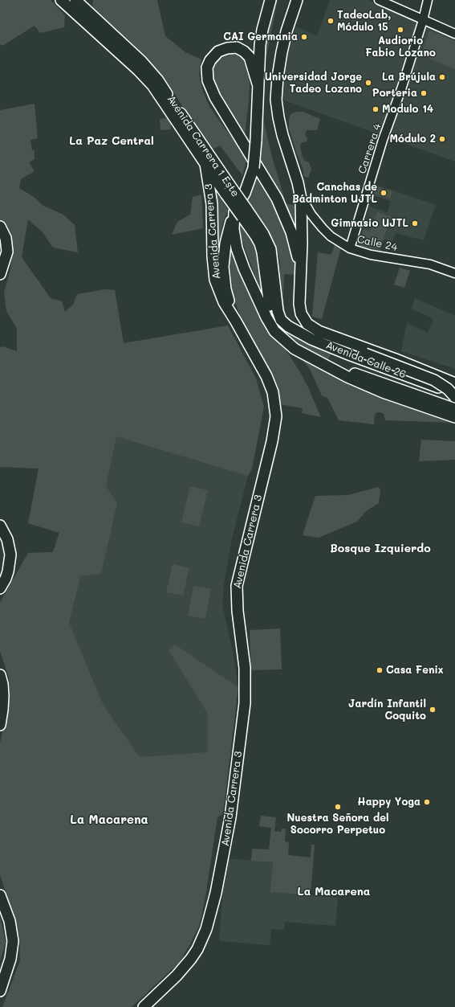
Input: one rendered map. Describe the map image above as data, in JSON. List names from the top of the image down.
{
  "streets": {
    "main road": ["Avenida Carrera 1 Este", "Avenida Carrera 3", "Avenida Calle 26"],
    "street": ["Carrera 4", "Calle 24"]
  },
  "crossings": [
    ["Avenida Carrera 1 Este", "Avenida Carrera 3"],
    ["Avenida Carrera 1 Este", "Avenida Calle 26"],
    ["Carrera 4", "Calle 24"],
    ["Avenida Carrera 3", "Avenida Calle 26"]
  ],
  "districts": [
    "La Paz Central",
    "Bosque Izquierdo",
    "La Macarena",
    "La Macarena"
  ],
  "places": [
    "TadeoLab, Módulo 15",
    "Audiorio Fabio Lozano",
    "CAI Germania",
    "La Brújula",
    "Universidad Jorge Tadeo Lozano",
    "Porteria",
    "Modulo 14",
    "Módulo 2",
    "Canchas de Bádminton UJTL",
    "Gimnasio UJTL",
    "Casa Fenix",
    "Jardín Infantil Coquito",
    "Happy Yoga",
    "Nuestra Señora del Socorro Perpetuo"
  ]
}
